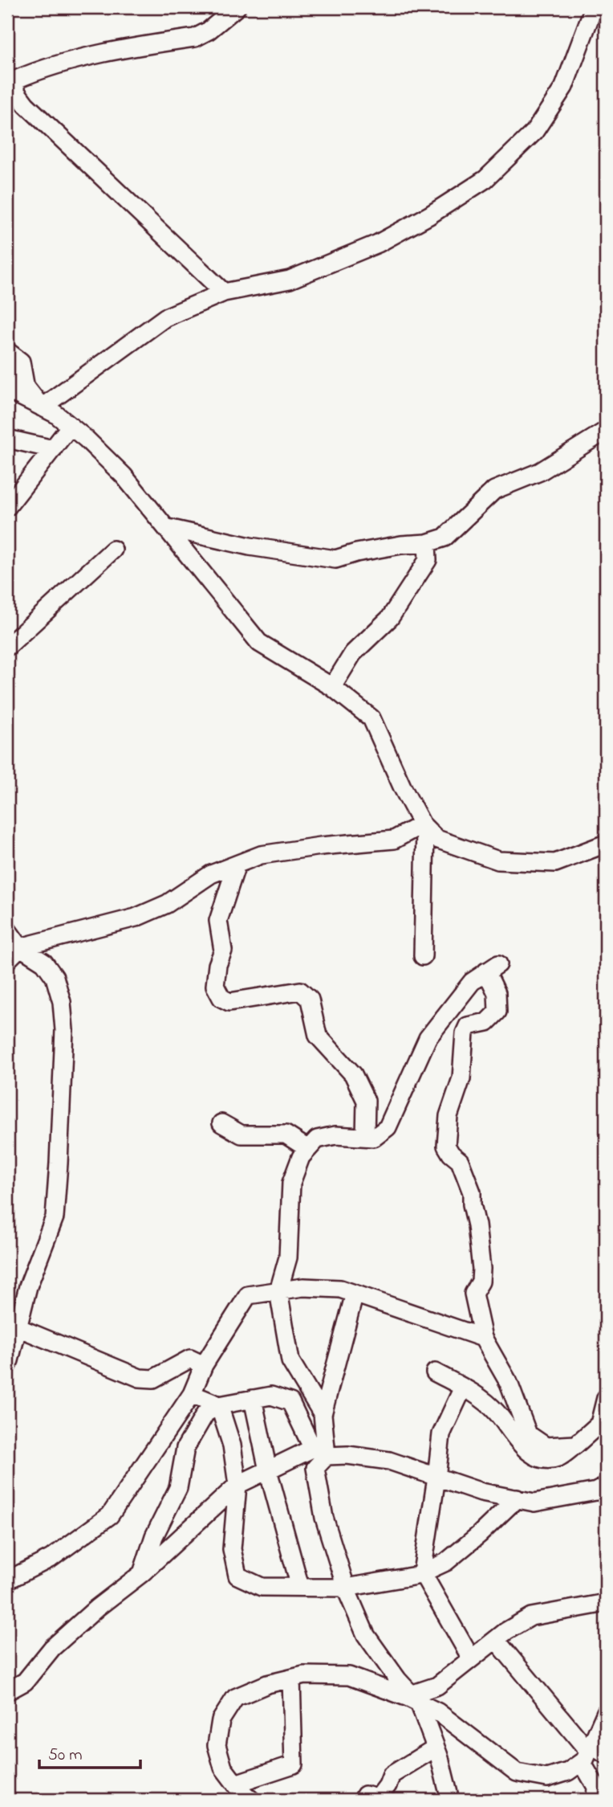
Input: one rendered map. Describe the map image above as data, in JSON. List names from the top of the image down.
{
  "scale_bar": "50 m"
}
